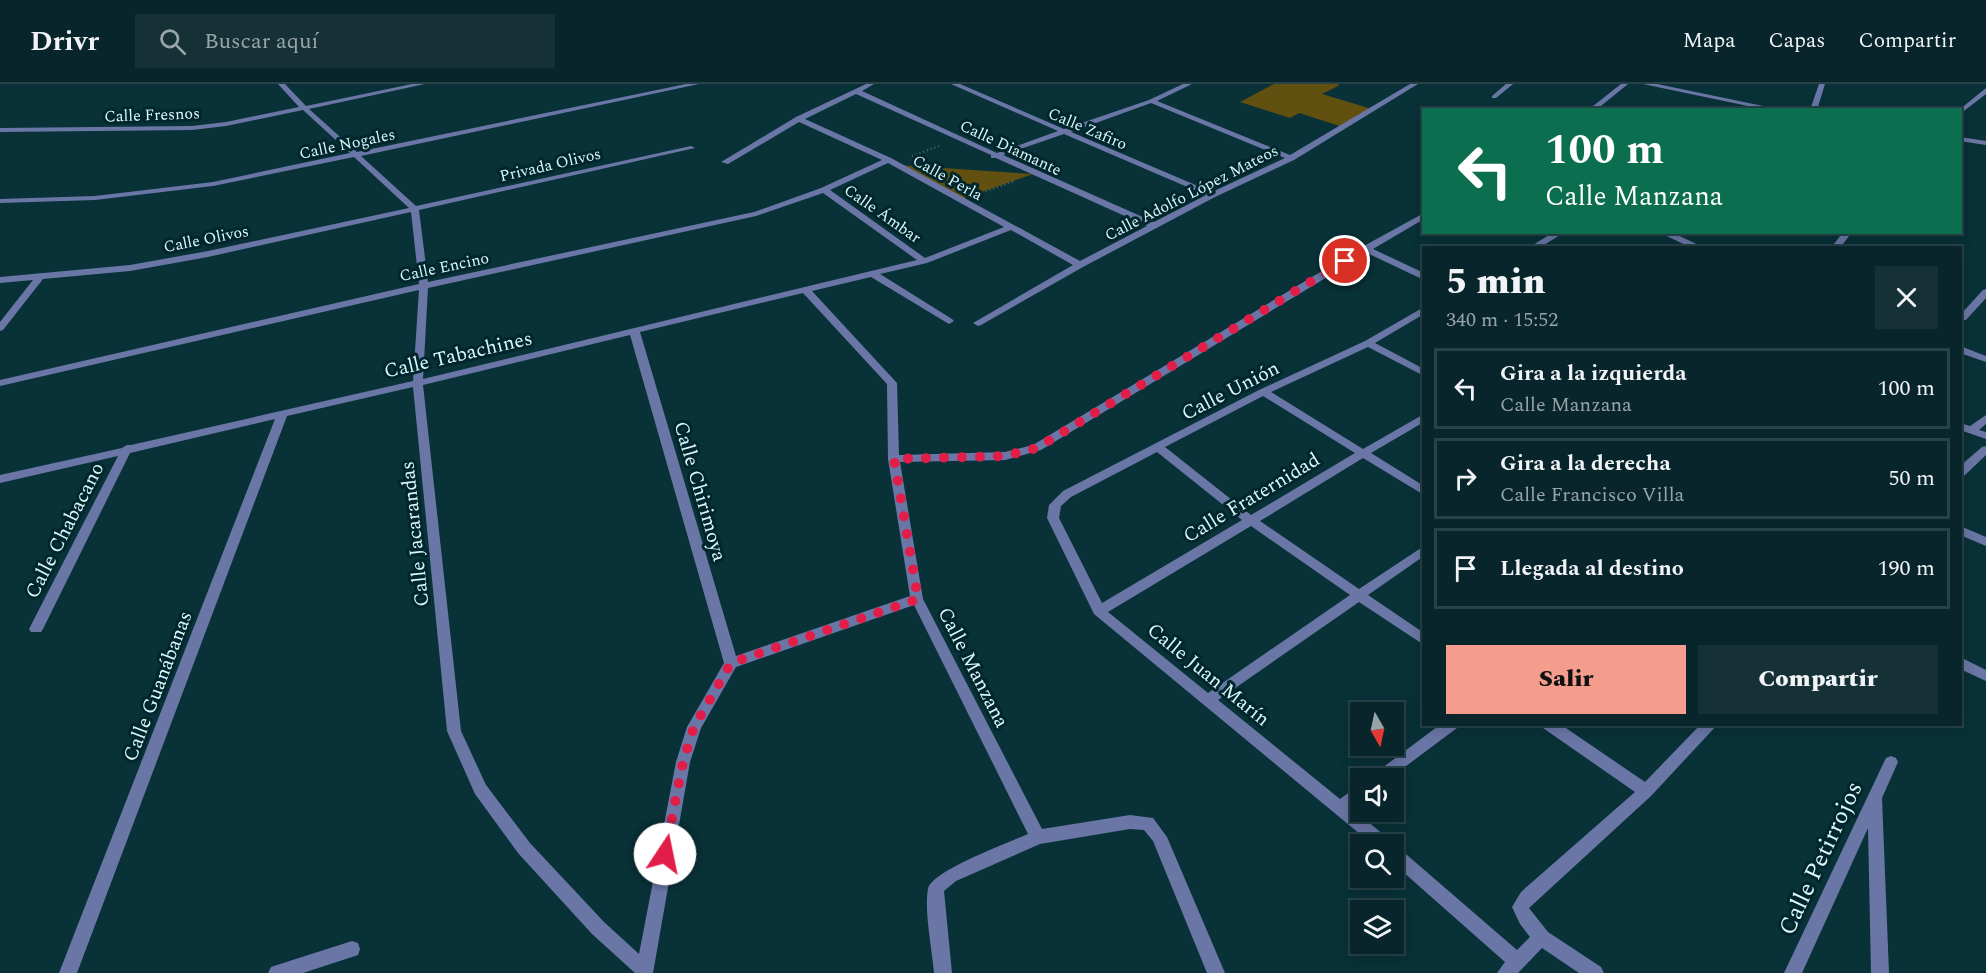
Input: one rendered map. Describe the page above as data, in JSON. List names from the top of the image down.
{
  "streets": {
    "street": [
      "Calle Fresnos",
      "Calle Zafiro",
      "Calle Nogales",
      "Calle Diamante",
      "Privada Olivos",
      "Calle Perla",
      "Calle Adolfo López Mateos",
      "Calle Ámbar",
      "Calle Olivos",
      "Calle Encino",
      "Calle Tabachines",
      "Calle Unión",
      "Calle Chirimoya",
      "Calle Fraternidad",
      "Calle Chabacano",
      "Calle Jacarandas",
      "Calle Manzana",
      "Calle Juan Marín",
      "Calle Guanábanas",
      "Calle Petirrojos"
    ]
  },
  "crossings": [
    ["Calle Zafiro", "Calle Adolfo López Mateos"],
    ["Calle Diamante", "Calle Adolfo López Mateos"],
    ["Privada Olivos", "Calle Olivos"],
    ["Privada Olivos", "Calle Jacarandas"],
    ["Calle Perla", "Calle Adolfo López Mateos"],
    ["Calle Perla", "Calle Encino"],
    ["Calle Perla", "Calle Tabachines"],
    ["Calle Ámbar", "Calle Encino"],
    ["Calle Ámbar", "Calle Tabachines"],
    ["Calle Olivos", "Calle Jacarandas"],
    ["Calle Encino", "Calle Jacarandas"],
    ["Calle Tabachines", "Calle Chirimoya"],
    ["Calle Tabachines", "Calle Chabacano"],
    ["Calle Tabachines", "Calle Jacarandas"],
    ["Calle Tabachines", "Calle Manzana"],
    ["Calle Tabachines", "Calle Guanábanas"],
    ["Calle Unión", "Calle Juan Marín"],
    ["Calle Fraternidad", "Calle Juan Marín"]
  ],
  "north": "bottom",
  "page": {
    "header": "Drivr",
    "search": "Buscar aquí",
    "nav": ["Mapa", "Capas", "Compartir"],
    "turn": ["100 m", "Calle Manzana"],
    "heading": ["5 min", "340 m · 15:52"],
    "list": [
      {
        "name": "Gira a la izquierda",
        "note": "Calle Manzana",
        "value": "100 m"
      },
      {
        "name": "Gira a la derecha",
        "note": "Calle Francisco Villa",
        "value": "50 m"
      },
      {
        "name": "Llegada al destino",
        "value": "190 m"
      }
    ],
    "buttons": ["Salir", "Compartir"]
  }
}
